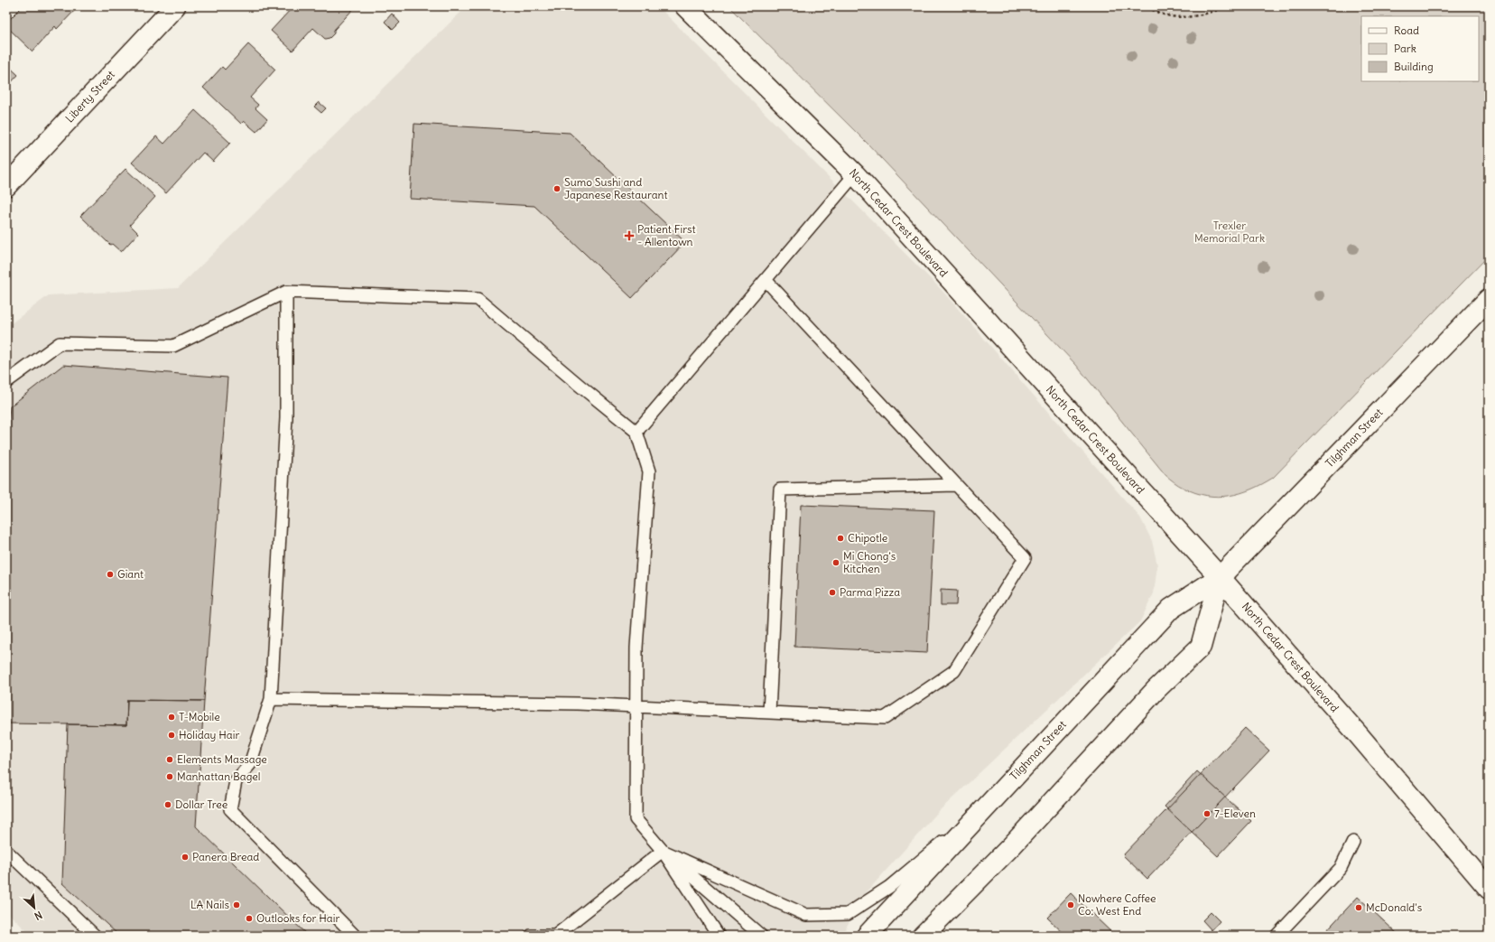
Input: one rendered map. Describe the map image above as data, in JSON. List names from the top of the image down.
{
  "streets": {
    "main road": ["Liberty Street", "North Cedar Crest Boulevard", "Tilghman Street"]
  },
  "crossings": [
    ["North Cedar Crest Boulevard", "Tilghman Street"]
  ],
  "parks": ["Trexler Memorial Park"],
  "places": {
    "other": [
      "Sumo Sushi and Japanese Restaurant",
      "Chipotle",
      "Mi Chong's Kitchen",
      "Giant",
      "Parma Pizza",
      "T-Mobile",
      "Holiday Hair",
      "Elements Massage",
      "Manhattan Bagel",
      "Dollar Tree",
      "7-Eleven",
      "Panera Bread",
      "LA Nails",
      "Nowhere Coffee Co: West End",
      "McDonald's",
      "Outlooks for Hair"
    ],
    "health": ["Patient First - Allentown"]
  },
  "legend": ["Road", "Park", "Building"],
  "north": "bottom right"
}
